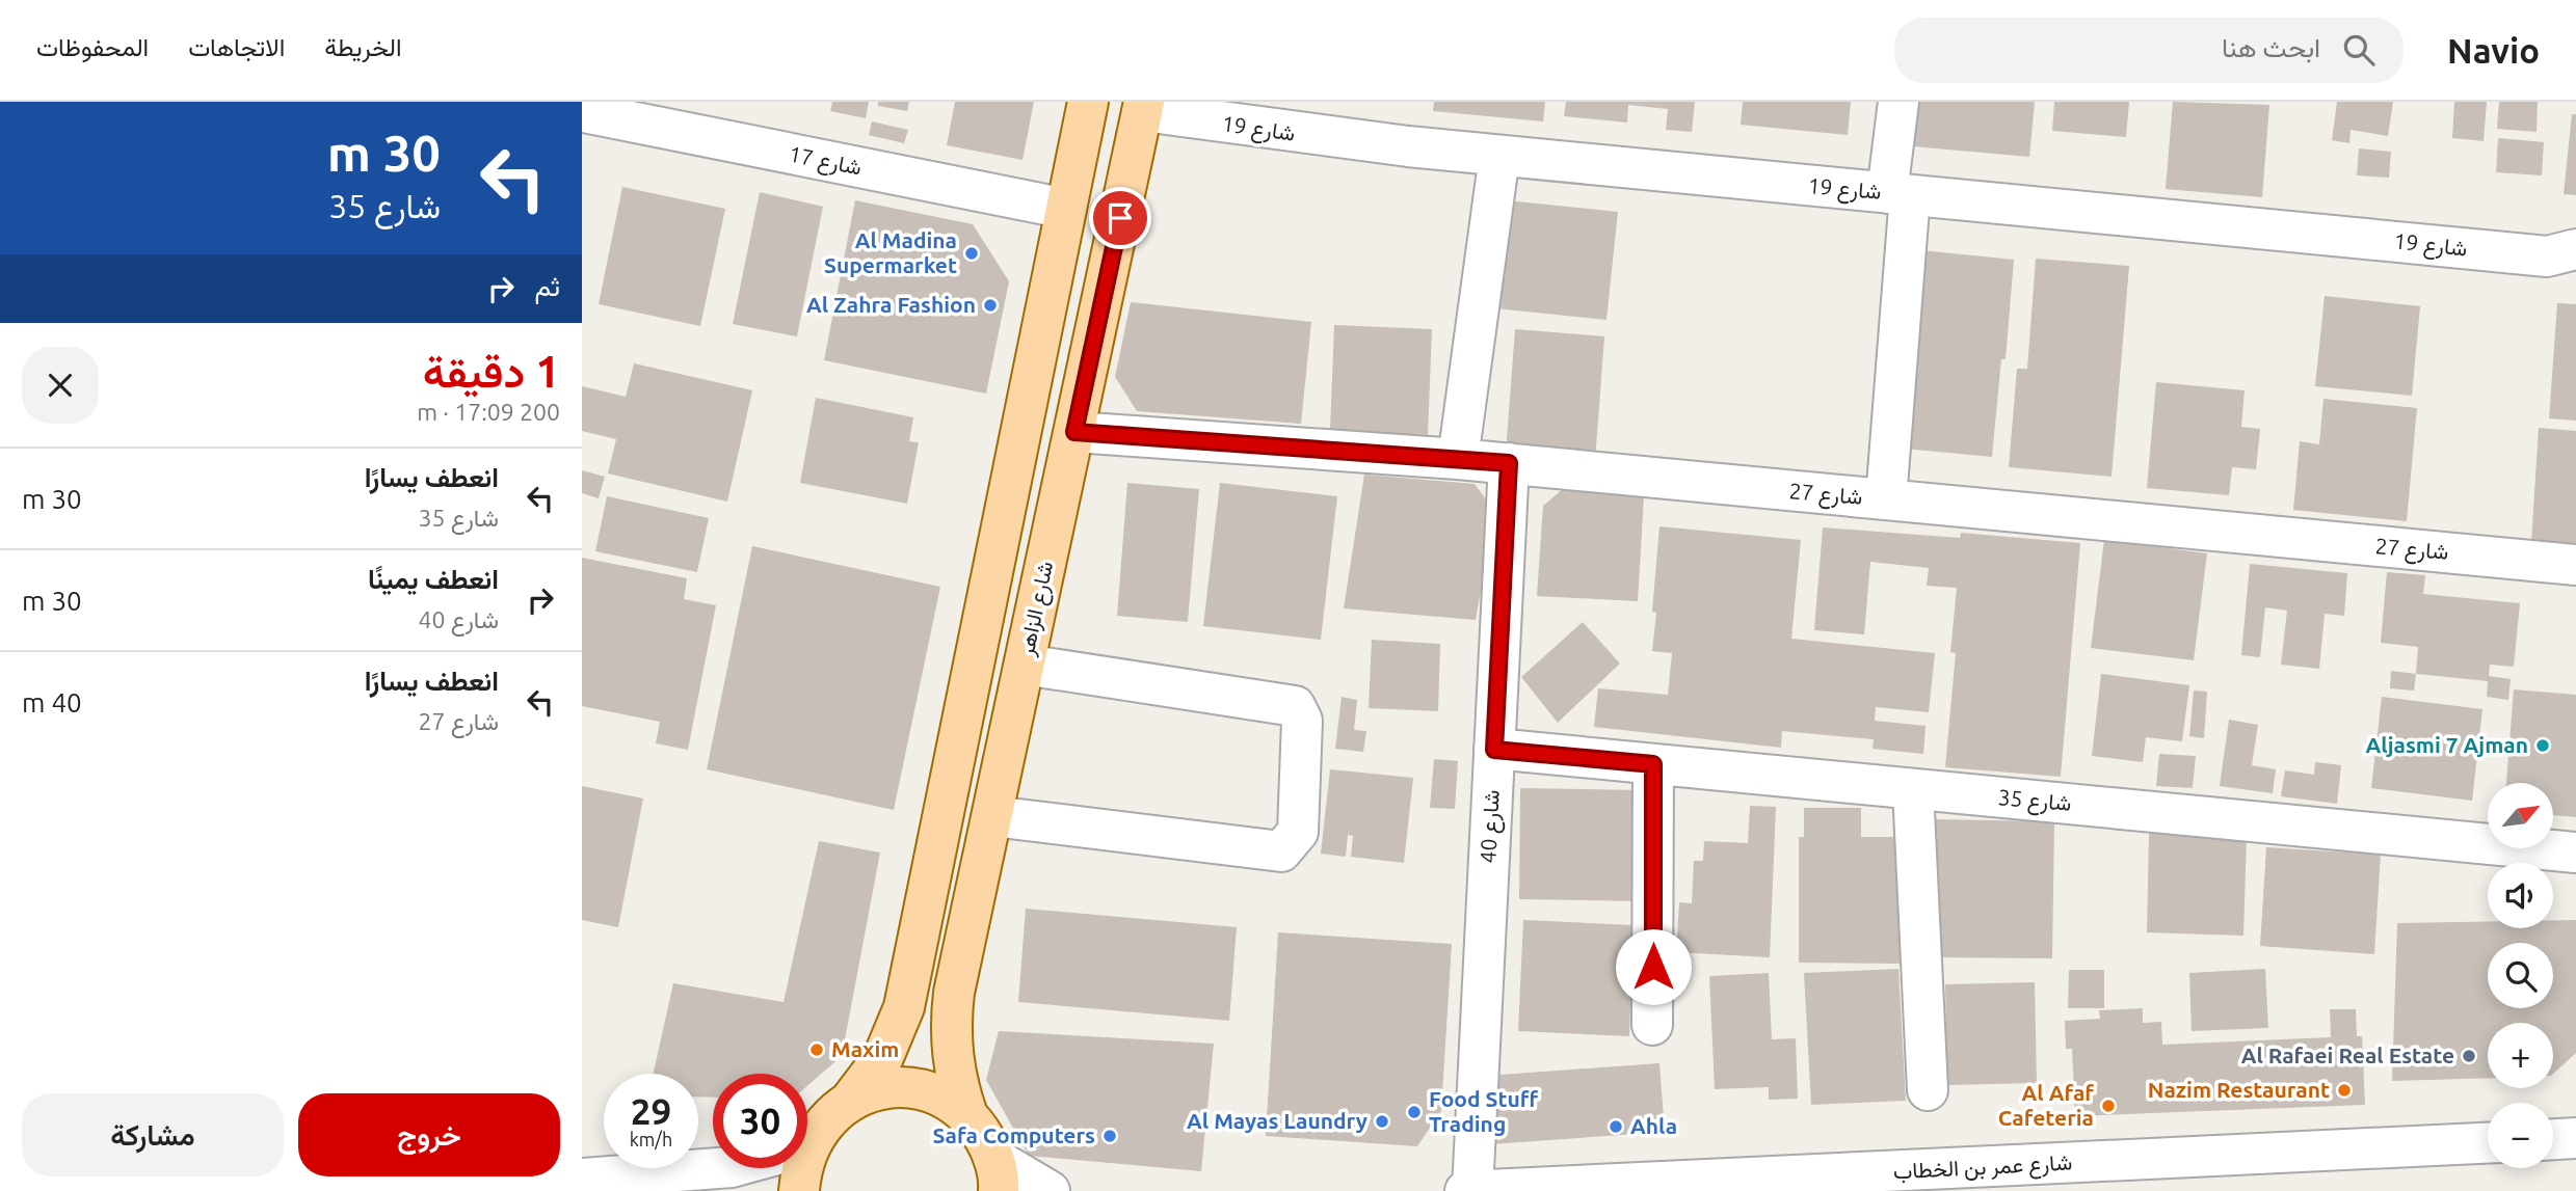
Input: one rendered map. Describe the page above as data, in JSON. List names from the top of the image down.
{
  "streets": {
    "main road": ["شارع الزاهر"],
    "street": [
      "شارع 19",
      "شارع 17",
      "شارع 27",
      "شارع 35",
      "شارع 40",
      "شارع عمر بن الخطاب"
    ]
  },
  "crossings": [
    ["شارع 19", "شارع الزاهر"],
    ["شارع 27", "شارع الزاهر"],
    ["شارع 27", "شارع 40"],
    ["شارع 35", "شارع 40"],
    ["شارع 40", "شارع عمر بن الخطاب"]
  ],
  "places": [
    "Al Madina Supermarket",
    "Al Zahra Fashion",
    "Aljasmi 7 Ajman",
    "Maxim",
    "Al Rafaei Real Estate",
    "Nazim Restaurant",
    "Al Afaf Cafeteria",
    "Food Stuff Trading",
    "Al Mayas Laundry",
    "Ahla",
    "Safa Computers"
  ],
  "north": "top right",
  "page": {
    "header": "Navio",
    "search": "ابحث هنا",
    "nav": ["الخريطة", "الاتجاهات", "المحفوظات"],
    "turn": ["30 m", "شارع 35"],
    "then": "ثم",
    "heading": ["1 دقيقة", "200 m · 17:09"],
    "list": [
      {
        "name": "انعطف يسارًا",
        "note": "شارع 35",
        "value": "30 m"
      },
      {
        "name": "انعطف يمينًا",
        "note": "شارع 40",
        "value": "30 m"
      },
      {
        "name": "انعطف يسارًا",
        "note": "شارع 27",
        "value": "40 m"
      }
    ],
    "map_buttons": ["+", "−"],
    "speed": "29 km/h",
    "limit": "30",
    "buttons": ["خروج", "مشاركة"]
  }
}
